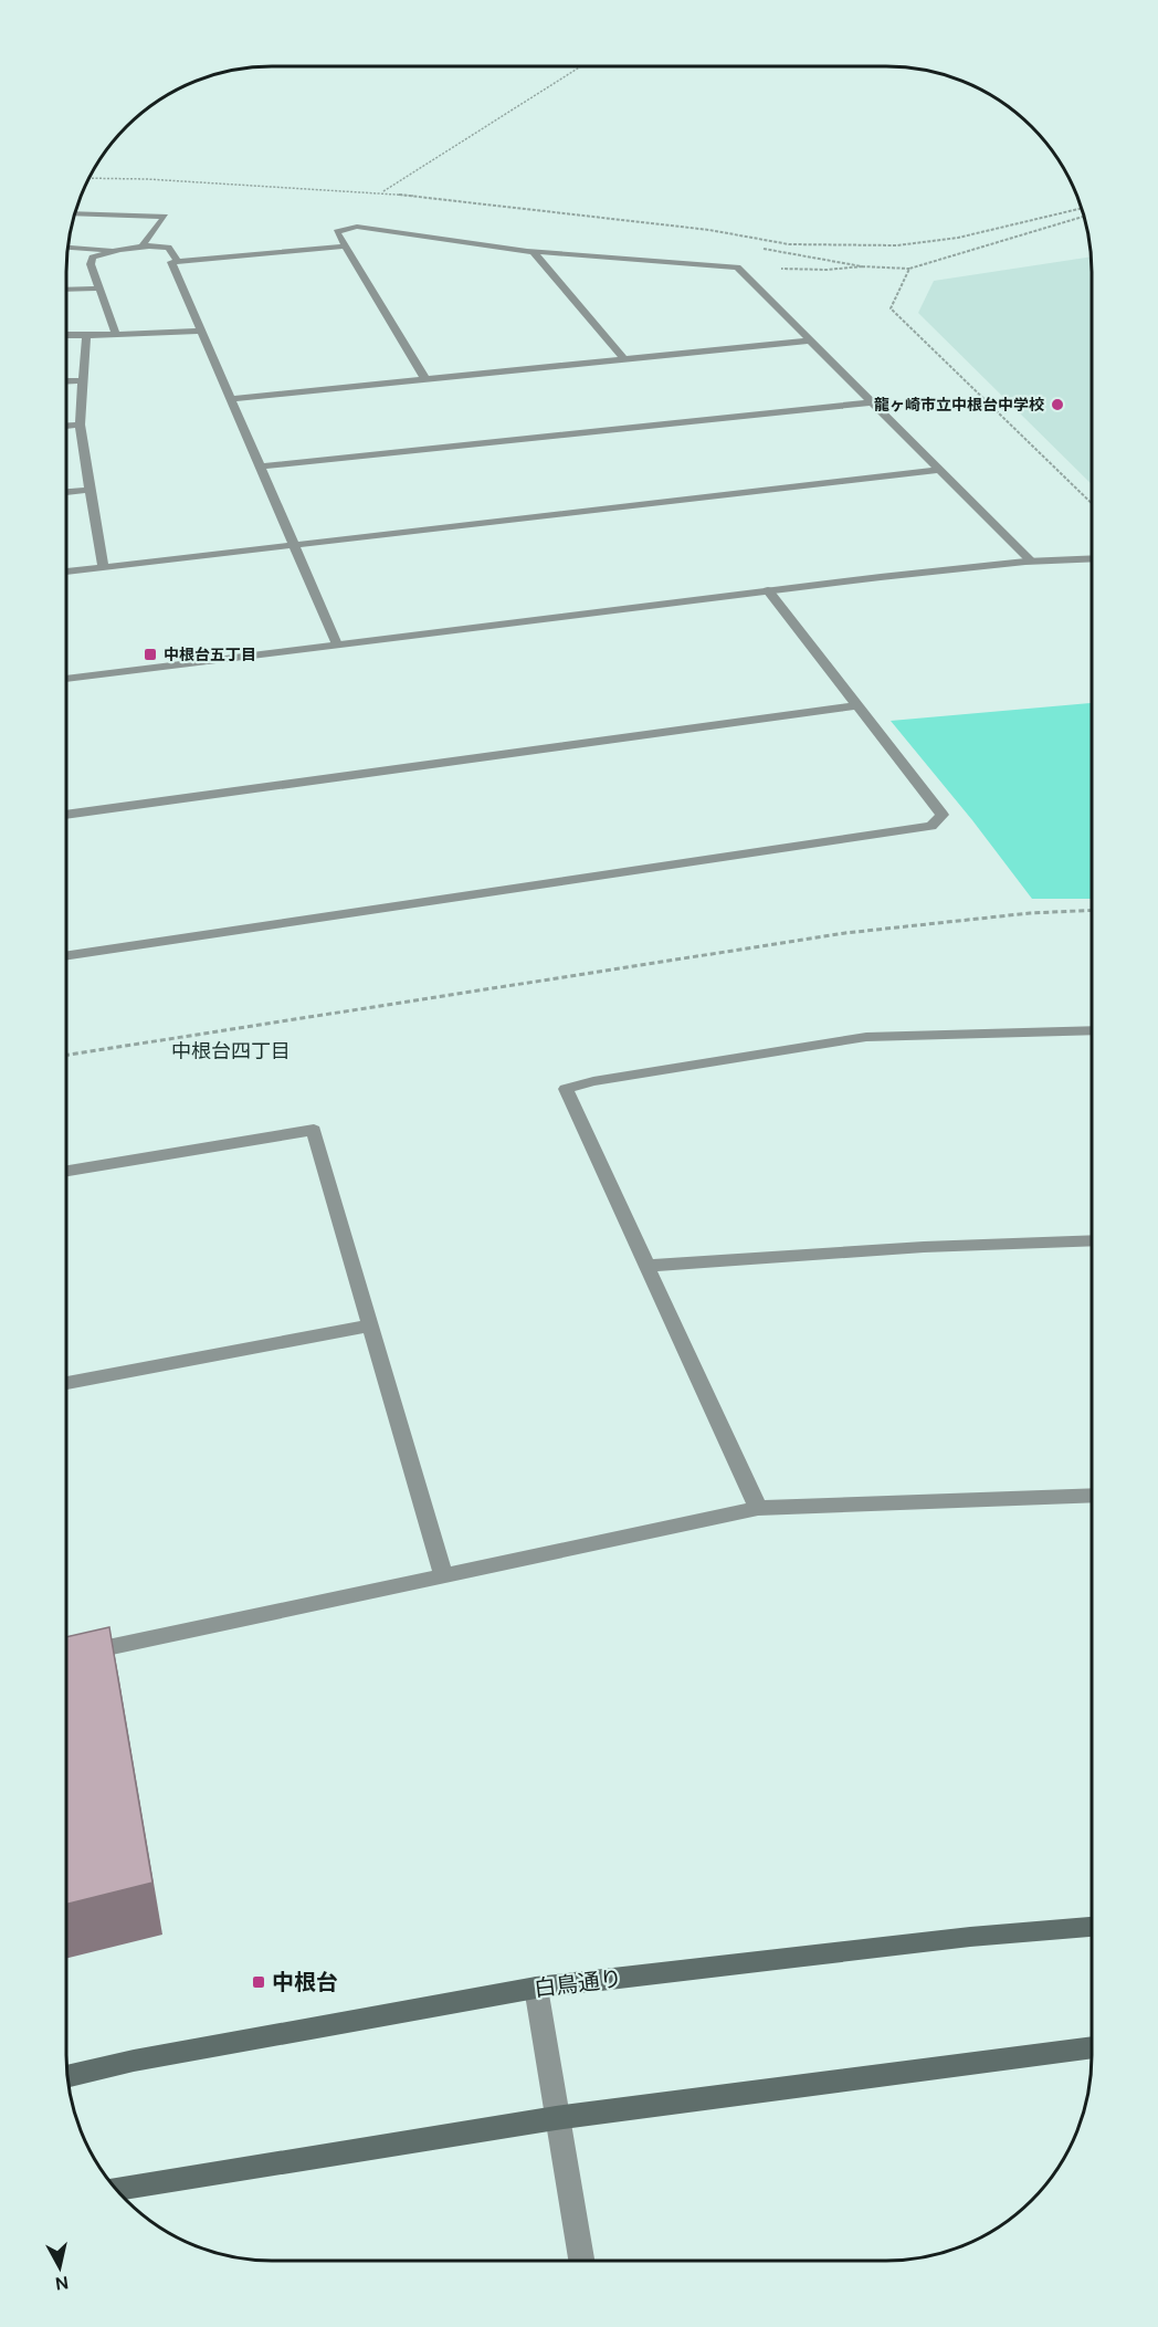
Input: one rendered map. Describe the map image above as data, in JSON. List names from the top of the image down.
{
  "streets": {
    "main road": ["白鳥通り"]
  },
  "districts": ["中根台四丁目"],
  "places": {
    "other": ["龍ヶ崎市立中根台中学校"],
    "transit": ["中根台五丁目", "中根台"]
  },
  "north": "bottom"
}
